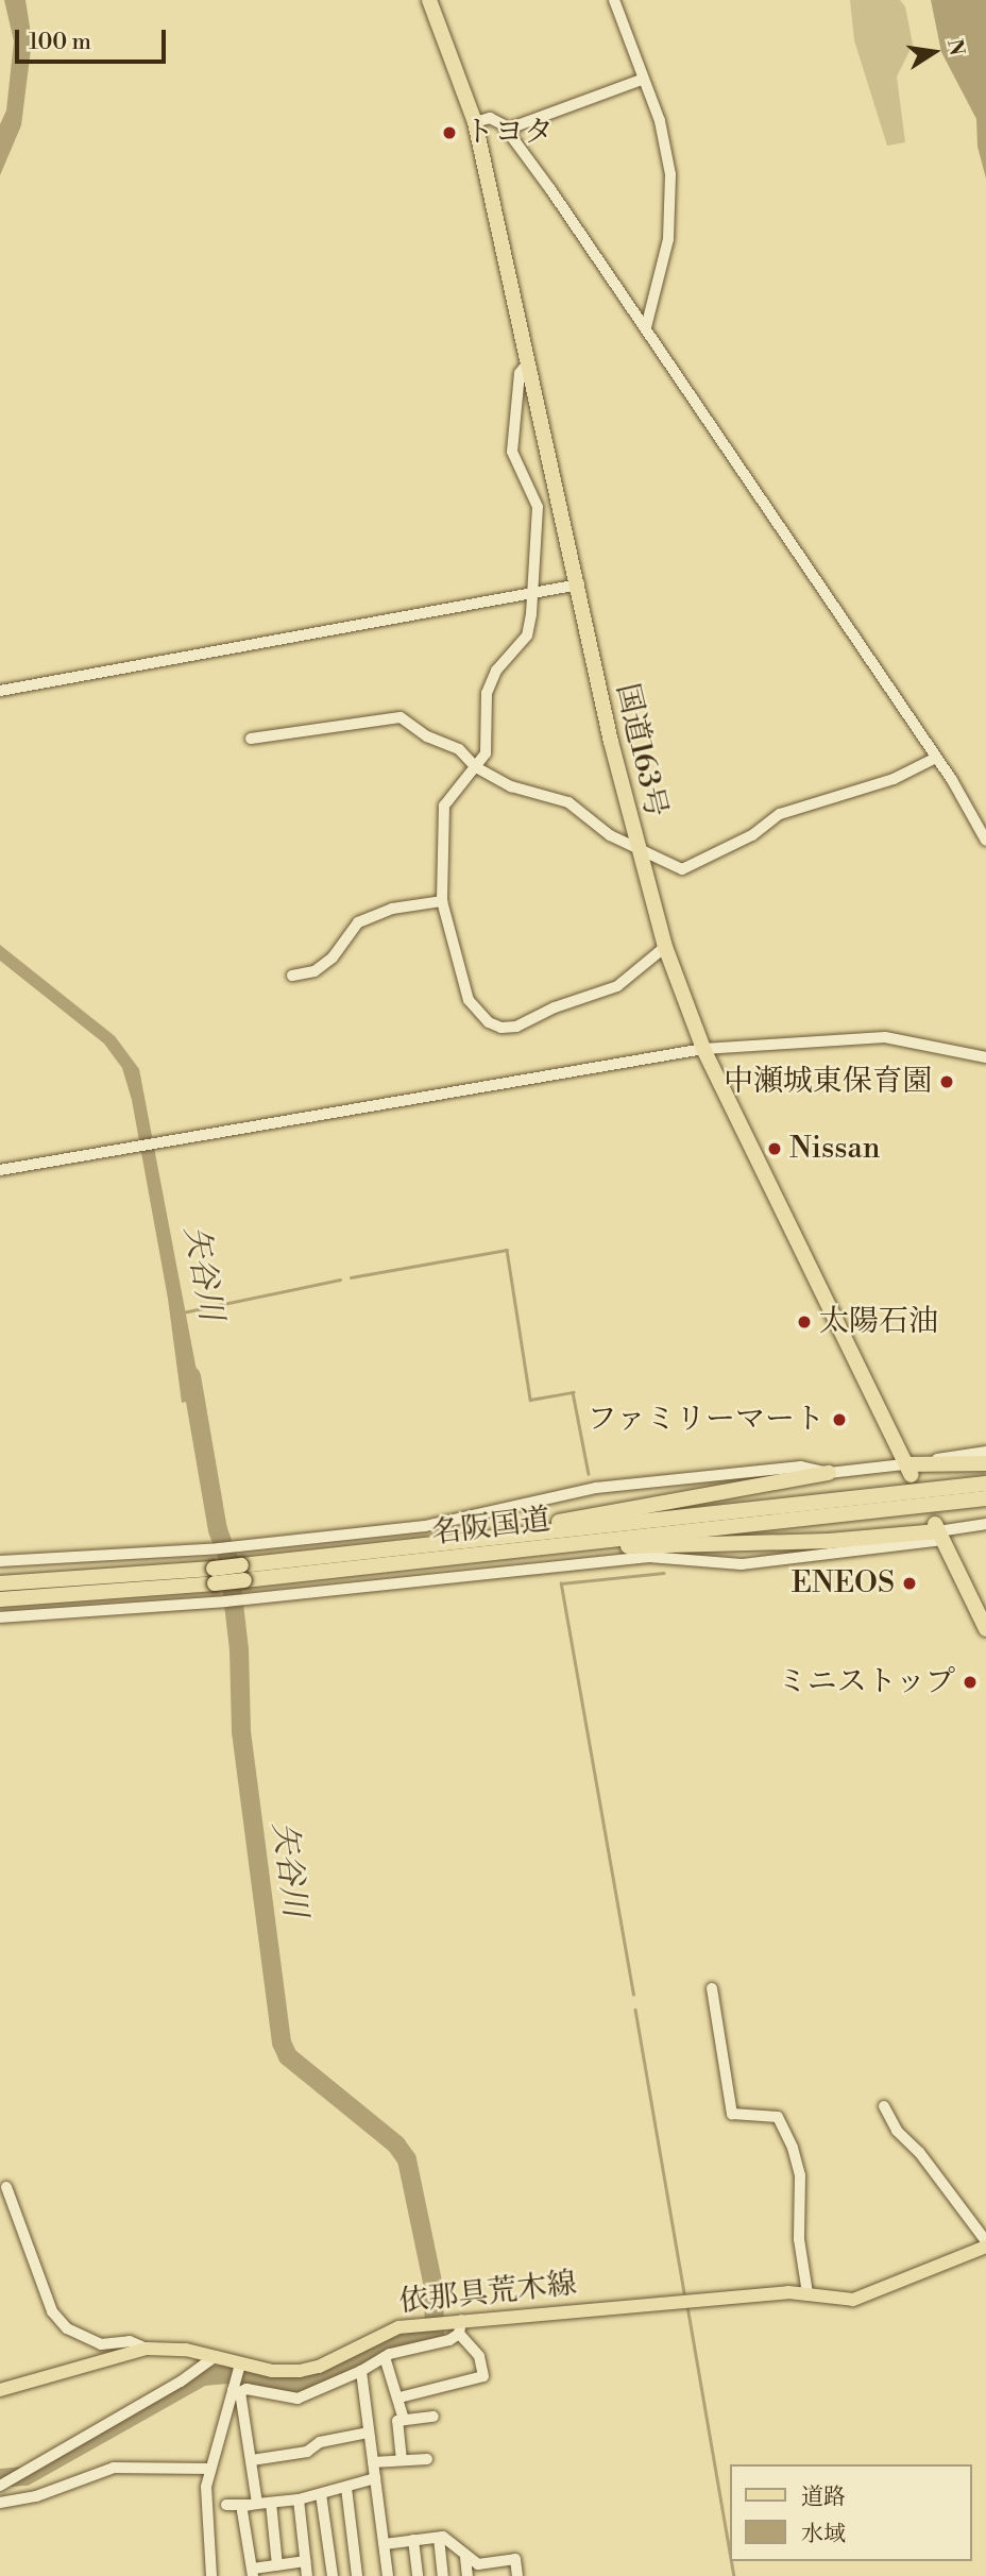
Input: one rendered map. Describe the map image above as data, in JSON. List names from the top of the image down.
{
  "streets": {
    "highway": ["国道163号", "名阪国道"],
    "main road": ["依那具荒木線"]
  },
  "water": ["矢谷川"],
  "places": [
    "トヨタ",
    "中瀬城東保育園",
    "Nissan",
    "太陽石油",
    "ファミリーマート",
    "ENEOS",
    "ミニストップ"
  ],
  "legend": ["道路", "水域"],
  "scale_bar": "100 m",
  "north": "right"
}
